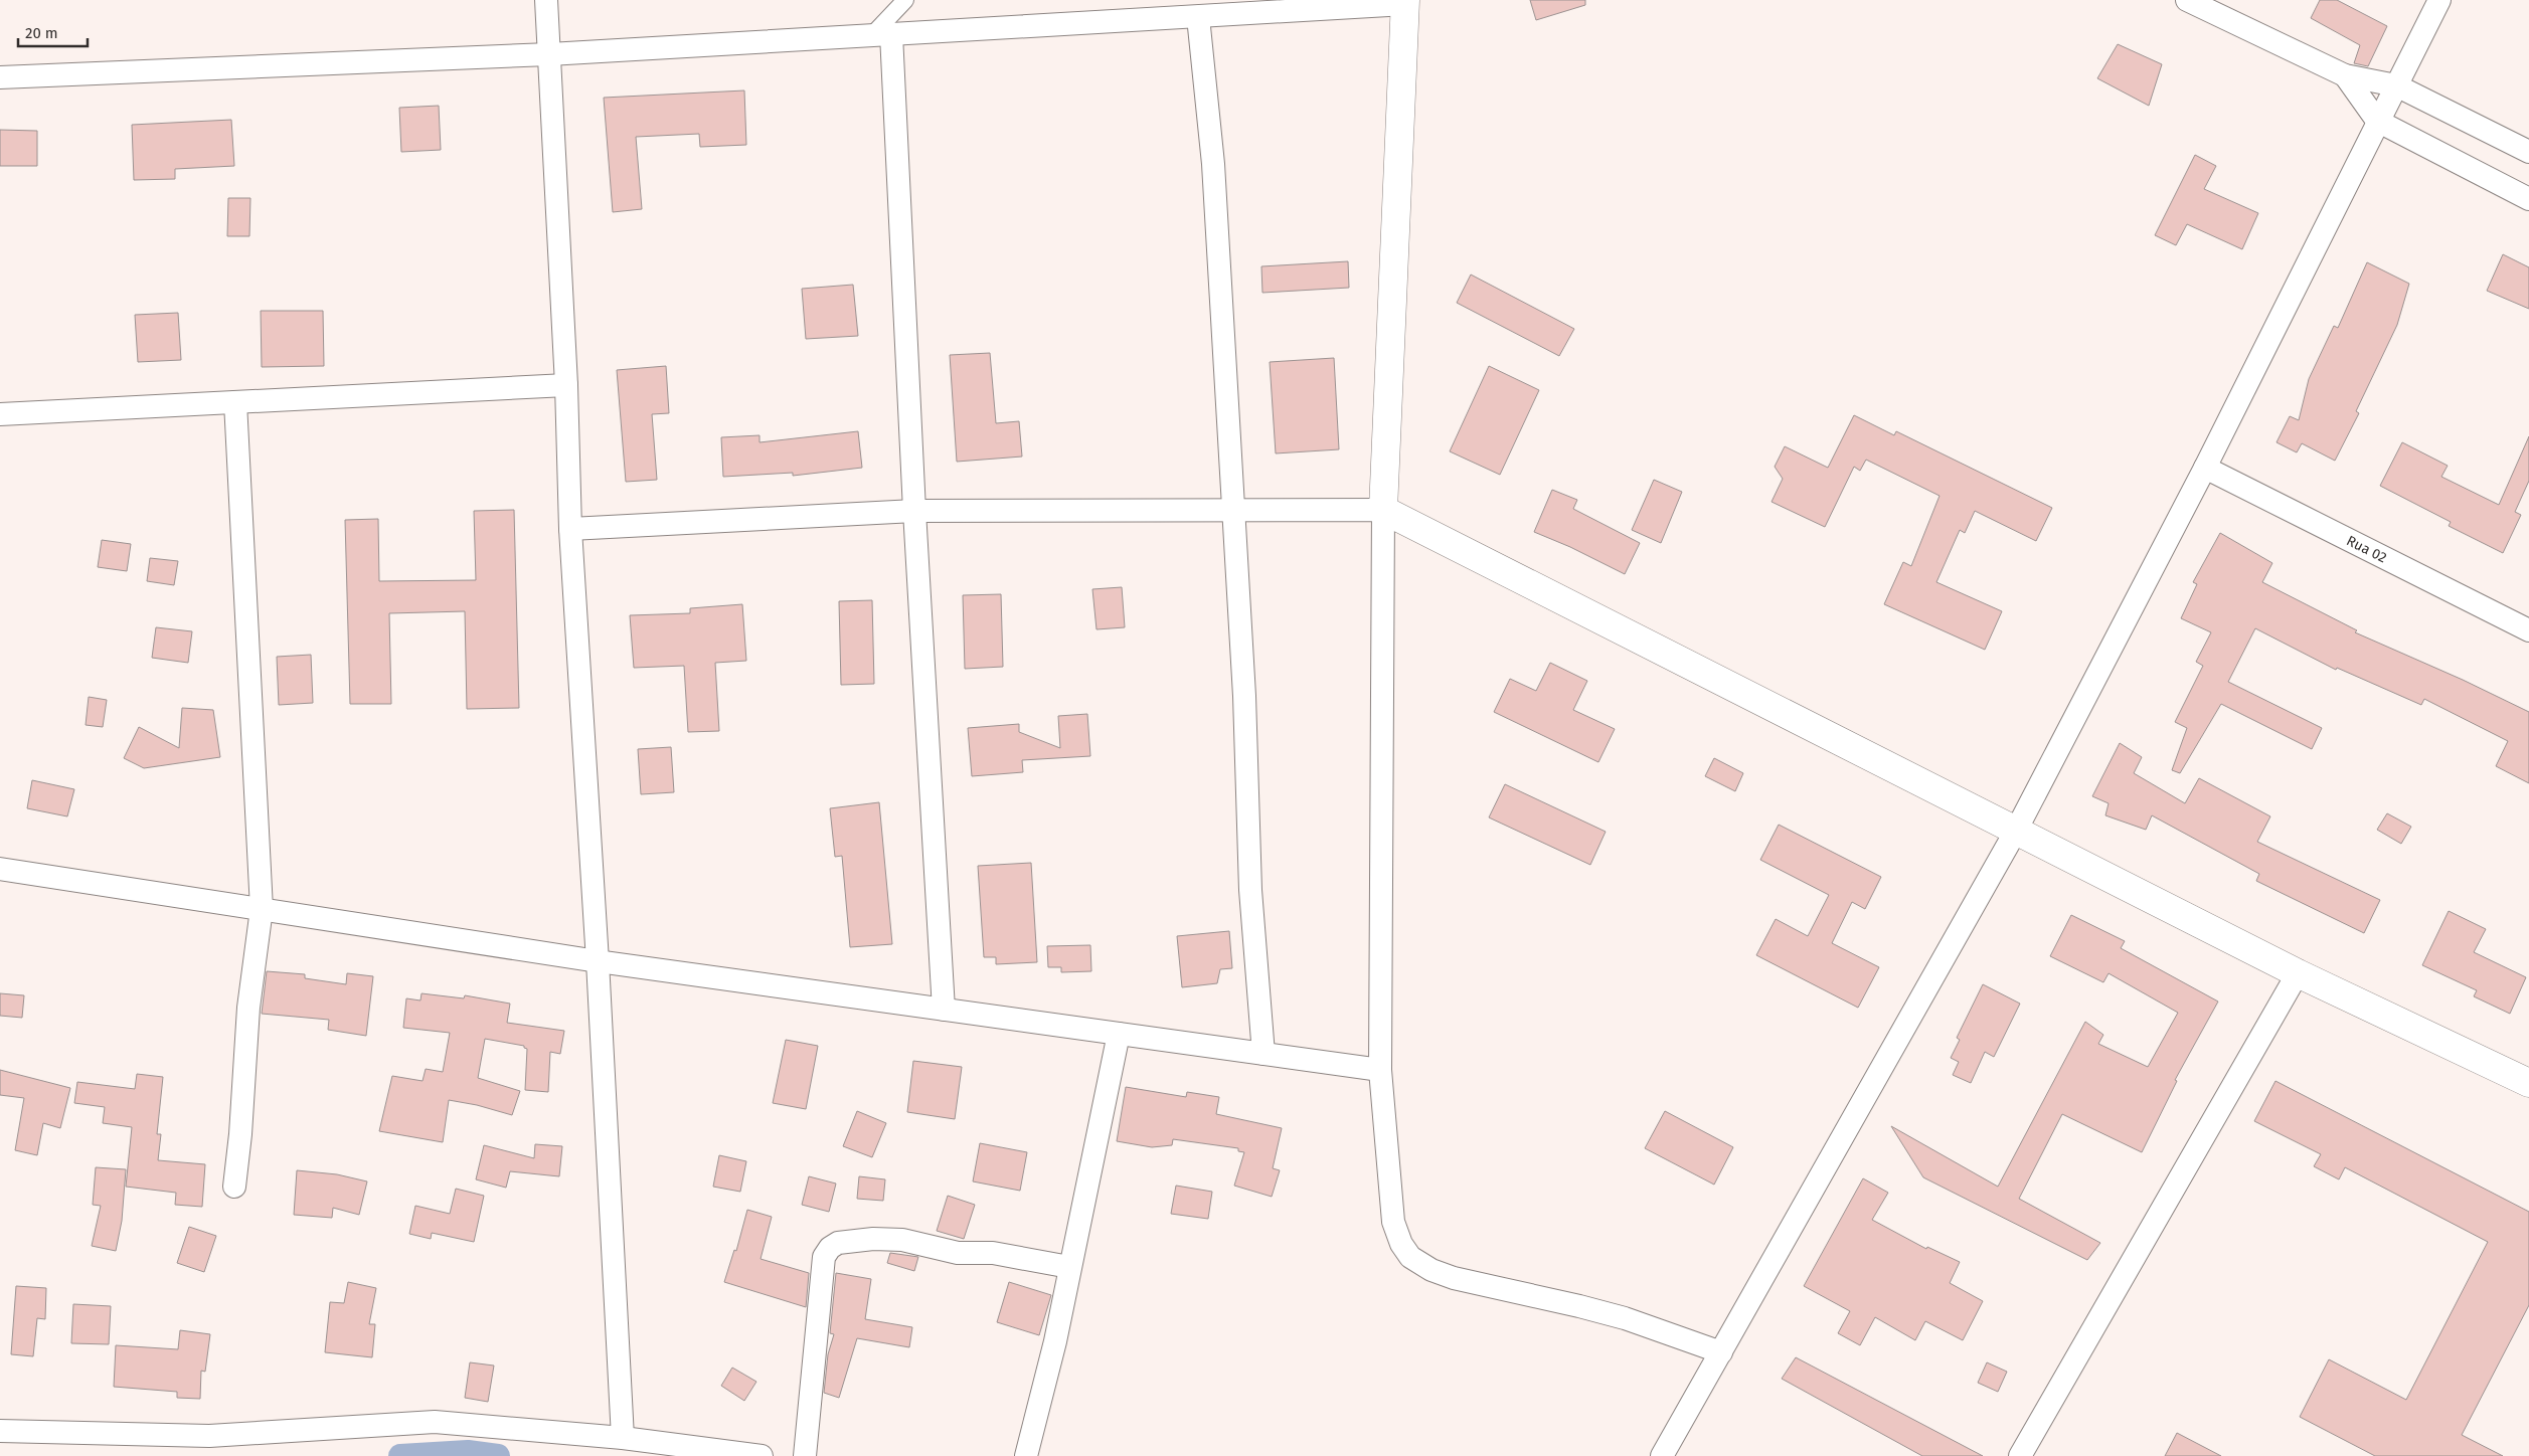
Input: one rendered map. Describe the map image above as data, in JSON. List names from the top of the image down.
{
  "streets": {
    "street": ["Rua 02"]
  },
  "scale_bar": "20 m"
}
